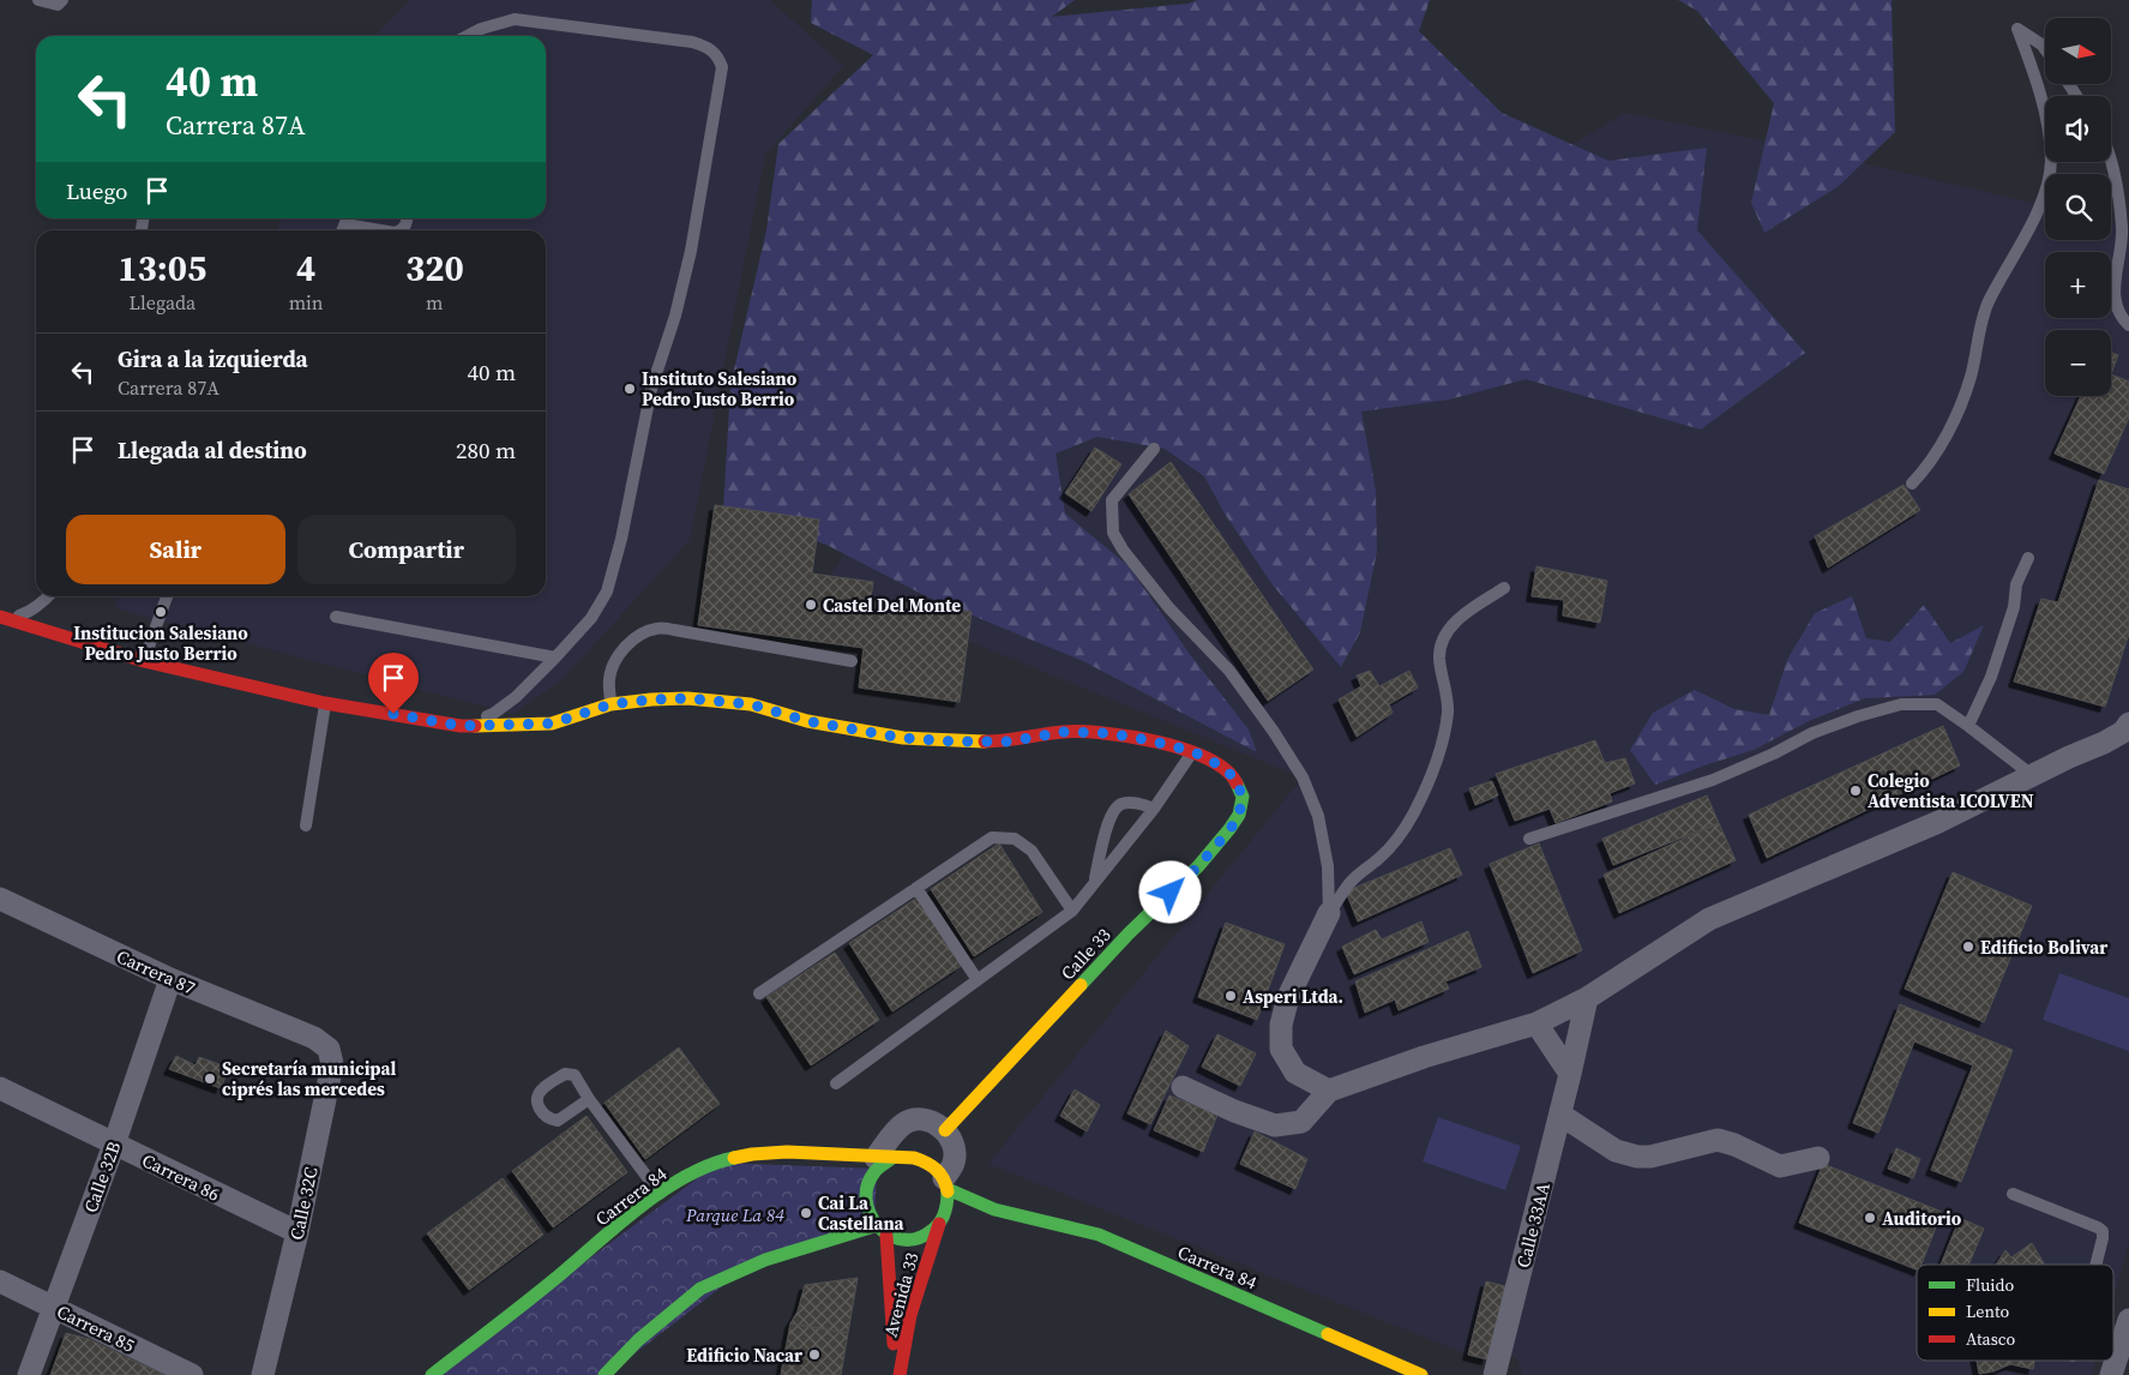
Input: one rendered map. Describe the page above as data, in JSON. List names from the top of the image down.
{
  "streets": {
    "street": [
      "Calle 33",
      "Carrera 87",
      "Calle 32B",
      "Carrera 86",
      "Carrera 84",
      "Calle 32C",
      "Calle 33AA",
      "Avenida 33",
      "Carrera 85"
    ]
  },
  "crossings": [
    ["Carrera 87", "Calle 32B"],
    ["Carrera 87", "Calle 32C"],
    ["Calle 32B", "Carrera 86"],
    ["Calle 32B", "Carrera 85"],
    ["Carrera 86", "Calle 32C"],
    ["Carrera 84", "Avenida 33"]
  ],
  "parks": ["Parque La 84"],
  "places": [
    "Instituto Salesiano Pedro Justo Berrio",
    "Castel Del Monte",
    "Institucion Salesiano Pedro Justo Berrio",
    "Colegio Adventista ICOLVEN",
    "Edificio Bolivar",
    "Asperi Ltda.",
    "Secretaría municipal ciprés las mercedes",
    "Cai La Castellana",
    "Auditorio",
    "Edificio Nacar"
  ],
  "legend": ["Fluido", "Lento", "Atasco"],
  "north": "right",
  "page": {
    "map_buttons": ["+", "−"],
    "turn": ["40 m", "Carrera 87A"],
    "then": "Luego",
    "eta": [
      "13:05",
      "Llegada",
      "4",
      "min",
      "320",
      "m"
    ],
    "list": [
      {
        "name": "Gira a la izquierda",
        "note": "Carrera 87A",
        "value": "40 m"
      },
      {
        "name": "Llegada al destino",
        "value": "280 m"
      }
    ],
    "buttons": ["Salir", "Compartir"]
  }
}
